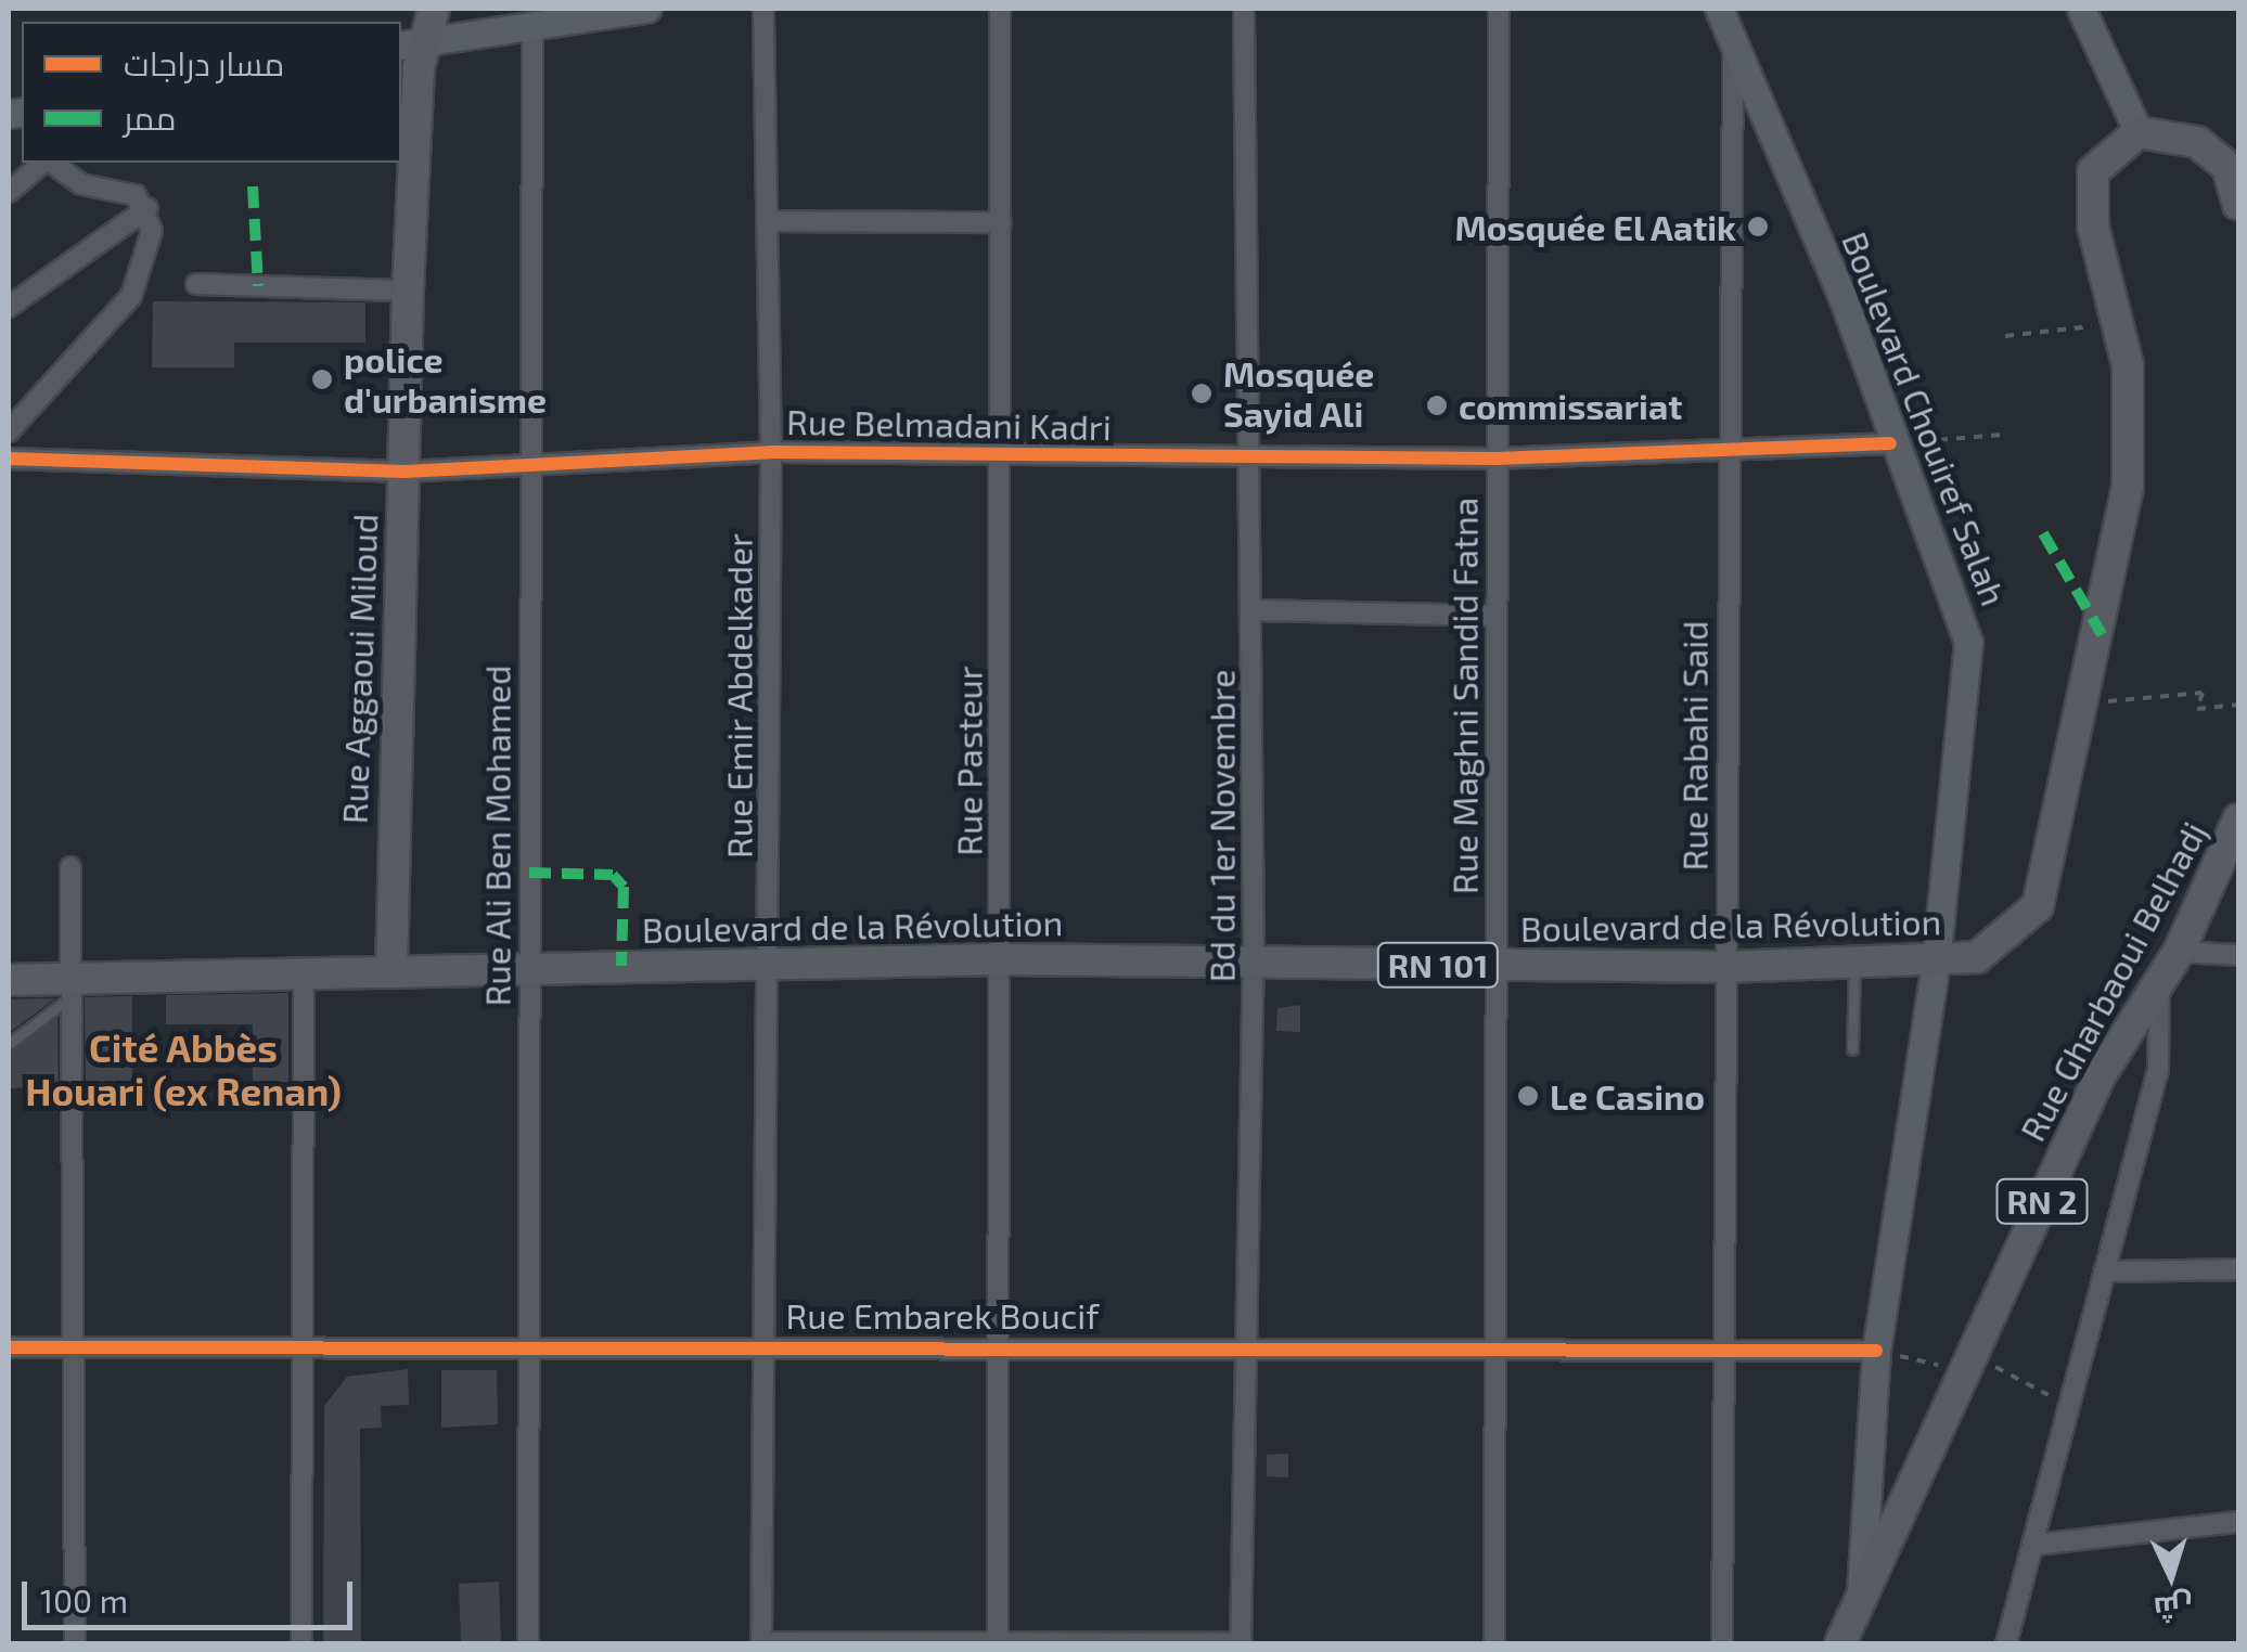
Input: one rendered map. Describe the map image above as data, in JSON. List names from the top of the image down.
{
  "streets": {
    "main road": [
      "Boulevard Chouiref Salah",
      "Rue Aggaoui Miloud",
      "Boulevard de la Révolution",
      "RN 101",
      "Rue Gharbaoui Belhadj",
      "RN 2"
    ],
    "street": [
      "Rue Belmadani Kadri",
      "Rue Emir Abdelkader",
      "Rue Maghni Sandid Fatna",
      "Rue Rabahi Said",
      "Rue Pasteur",
      "Bd du 1er Novembre",
      "Rue Ali Ben Mohamed",
      "Rue Embarek Boucif"
    ]
  },
  "crossings": [
    ["Boulevard Chouiref Salah", "Rue Belmadani Kadri"],
    ["Boulevard Chouiref Salah", "Rue Rabahi Said"],
    ["Boulevard Chouiref Salah", "Boulevard de la Révolution"],
    ["Boulevard Chouiref Salah", "Rue Gharbaoui Belhadj"],
    ["Boulevard Chouiref Salah", "Rue Embarek Boucif"],
    ["Rue Belmadani Kadri", "Rue Aggaoui Miloud"],
    ["Rue Belmadani Kadri", "Rue Emir Abdelkader"],
    ["Rue Belmadani Kadri", "Rue Maghni Sandid Fatna"],
    ["Rue Belmadani Kadri", "Rue Rabahi Said"],
    ["Rue Belmadani Kadri", "Rue Pasteur"],
    ["Rue Belmadani Kadri", "Bd du 1er Novembre"],
    ["Rue Belmadani Kadri", "Rue Ali Ben Mohamed"],
    ["Rue Aggaoui Miloud", "Boulevard de la Révolution"],
    ["Rue Emir Abdelkader", "Boulevard de la Révolution"],
    ["Rue Emir Abdelkader", "Rue Embarek Boucif"],
    ["Rue Maghni Sandid Fatna", "Boulevard de la Révolution"],
    ["Rue Maghni Sandid Fatna", "Rue Embarek Boucif"],
    ["Rue Rabahi Said", "Boulevard de la Révolution"],
    ["Rue Rabahi Said", "Rue Embarek Boucif"],
    ["Rue Pasteur", "Boulevard de la Révolution"],
    ["Rue Pasteur", "Rue Embarek Boucif"],
    ["Bd du 1er Novembre", "Boulevard de la Révolution"],
    ["Bd du 1er Novembre", "Rue Embarek Boucif"],
    ["Rue Ali Ben Mohamed", "Boulevard de la Révolution"],
    ["Rue Ali Ben Mohamed", "Rue Embarek Boucif"]
  ],
  "districts": ["Cité Abbès Houari (ex Renan)"],
  "places": [
    "Mosquée El Aatik",
    "police d'urbanisme",
    "Mosquée Sayid Ali",
    "commissariat",
    "Le Casino"
  ],
  "legend": ["مسار دراجات", "ممر"],
  "scale_bar": "100 m",
  "north": "bottom"
}
